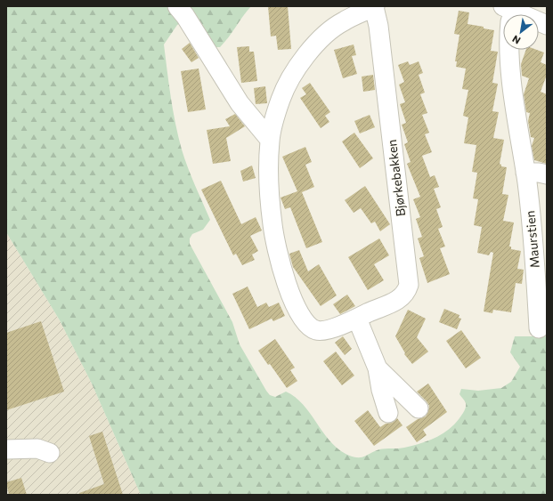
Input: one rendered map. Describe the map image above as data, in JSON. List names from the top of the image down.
{
  "streets": {
    "street": ["Bjørkebakken", "Maurstien"]
  },
  "north": "bottom left"
}
